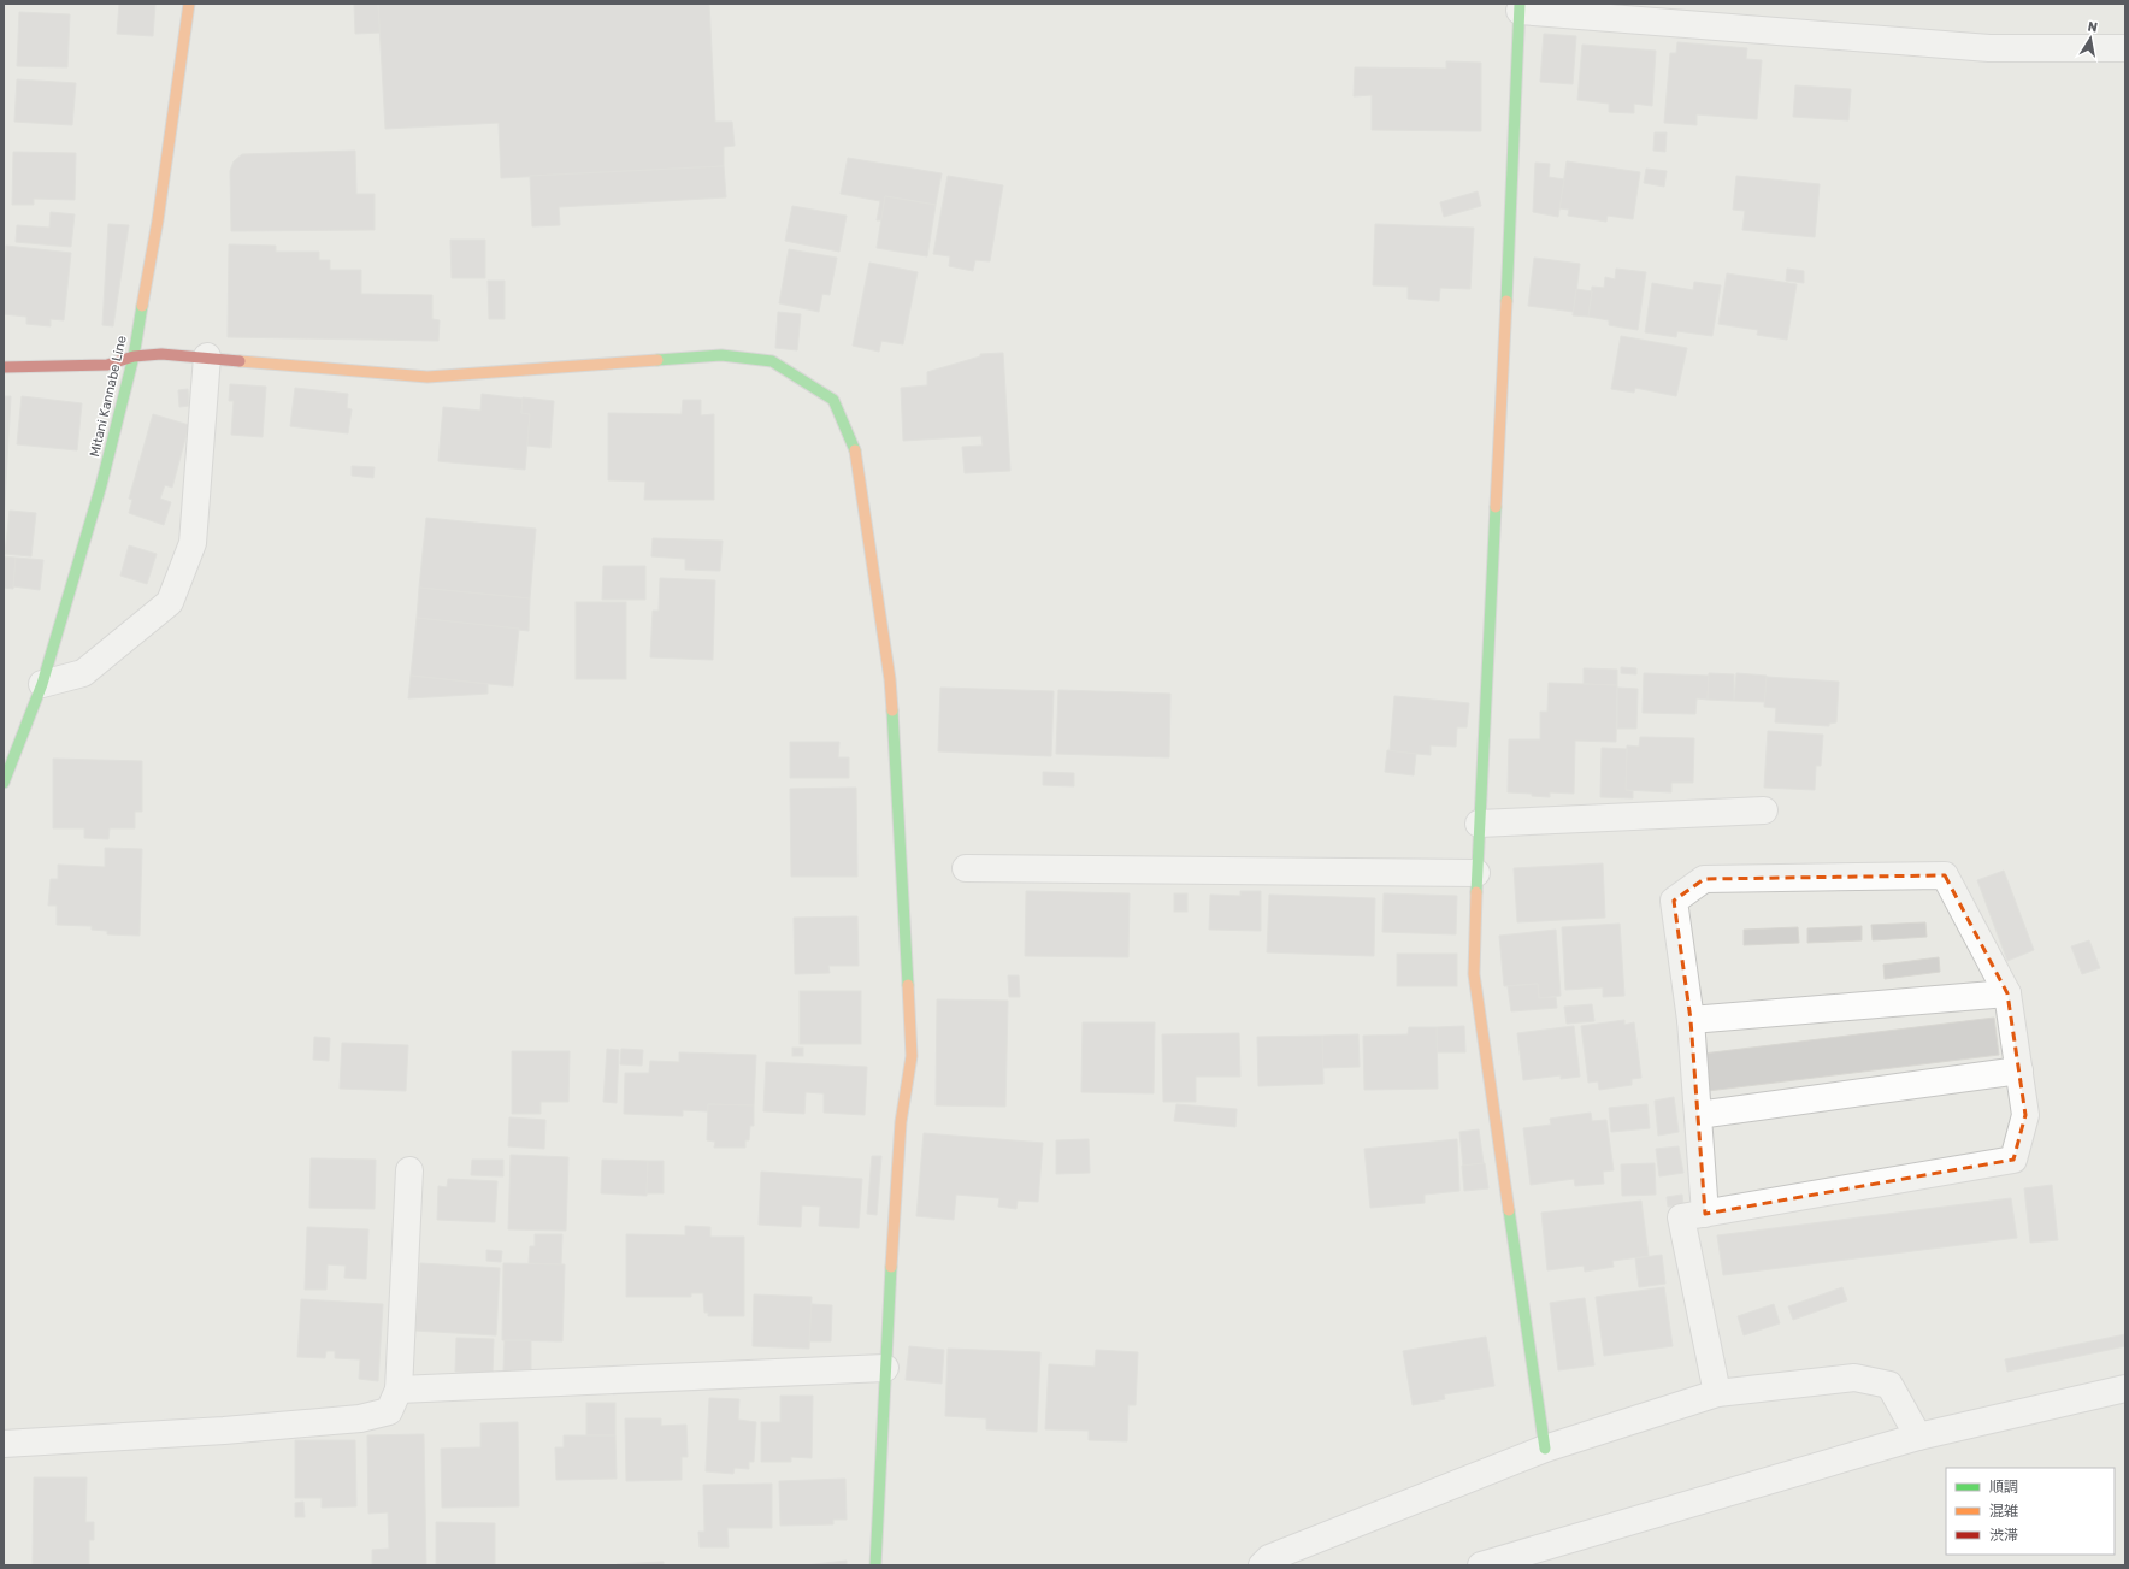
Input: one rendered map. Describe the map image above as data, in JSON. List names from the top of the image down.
{
  "streets": {
    "street": ["Mitani Kannabe Line"]
  },
  "legend": ["順調", "混雑", "渋滞"],
  "north": "top"
}
